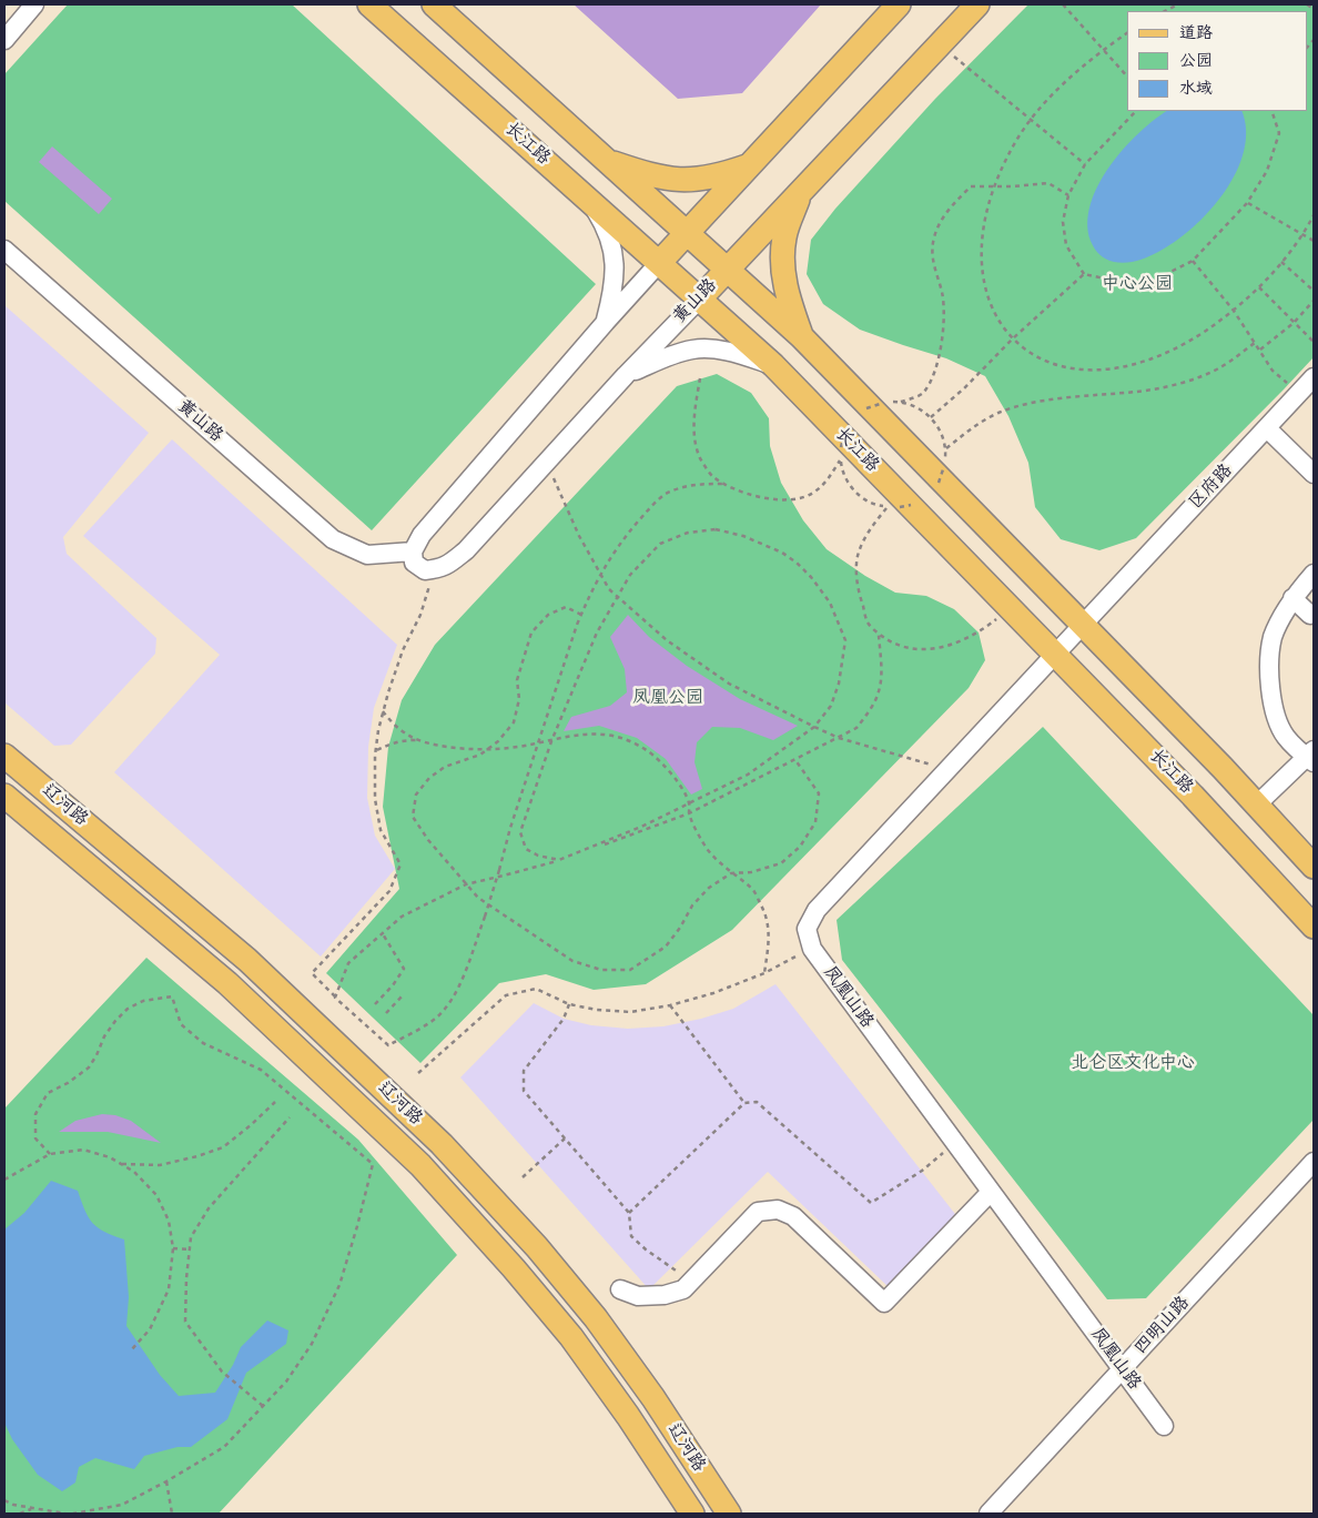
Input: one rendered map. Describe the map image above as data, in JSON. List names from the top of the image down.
{
  "streets": {
    "main road": ["长江路", "黄山路", "辽河路"],
    "street": ["区府路", "凤凰山路", "四明山路"]
  },
  "crossings": [
    ["长江路", "黄山路"],
    ["长江路", "凤凰山路"],
    ["区府路", "凤凰山路"],
    ["凤凰山路", "四明山路"]
  ],
  "parks": ["中心公园", "凤凰公园", "北仑区文化中心"],
  "legend": ["道路", "公园", "水域"]
}
